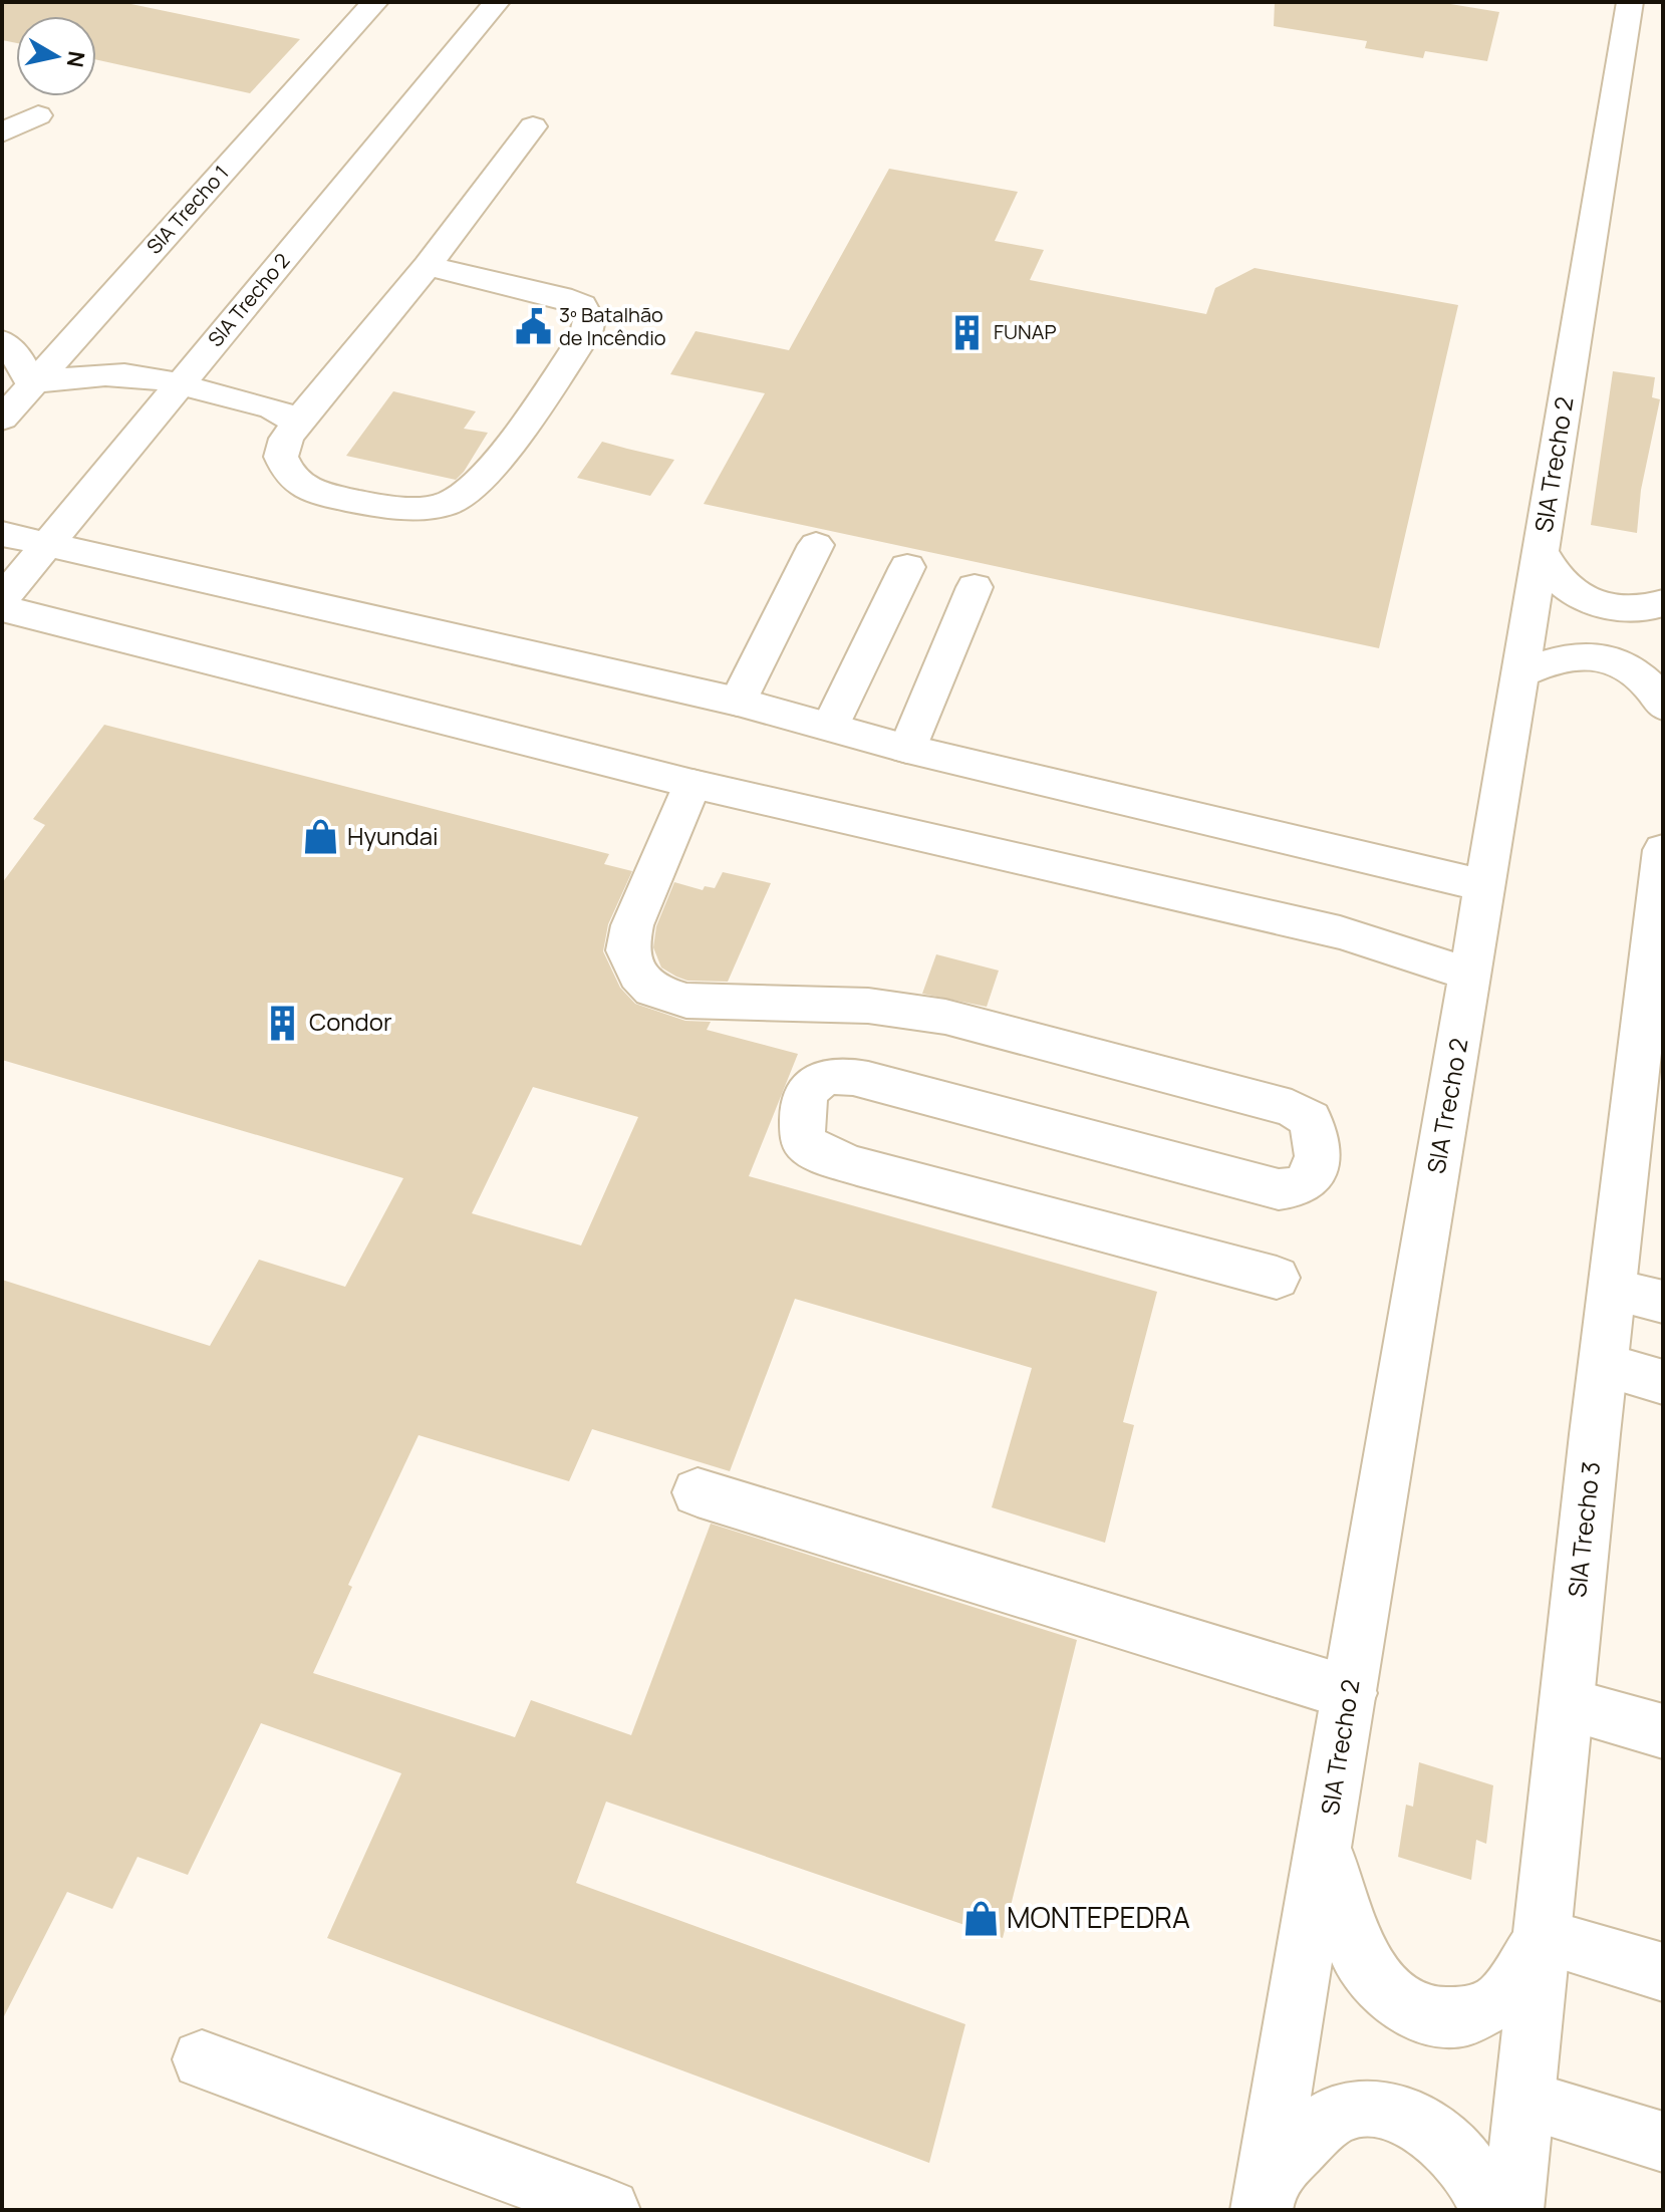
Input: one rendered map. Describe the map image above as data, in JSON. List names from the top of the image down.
{
  "streets": {
    "main road": ["SIA Trecho 1", "SIA Trecho 2", "SIA Trecho 3"]
  },
  "places": {
    "public building": ["3º Batalhão de Incêndio"],
    "building": ["FUNAP", "Condor"],
    "shop": ["Hyundai", "MONTEPEDRA"]
  },
  "north": "right"
}
